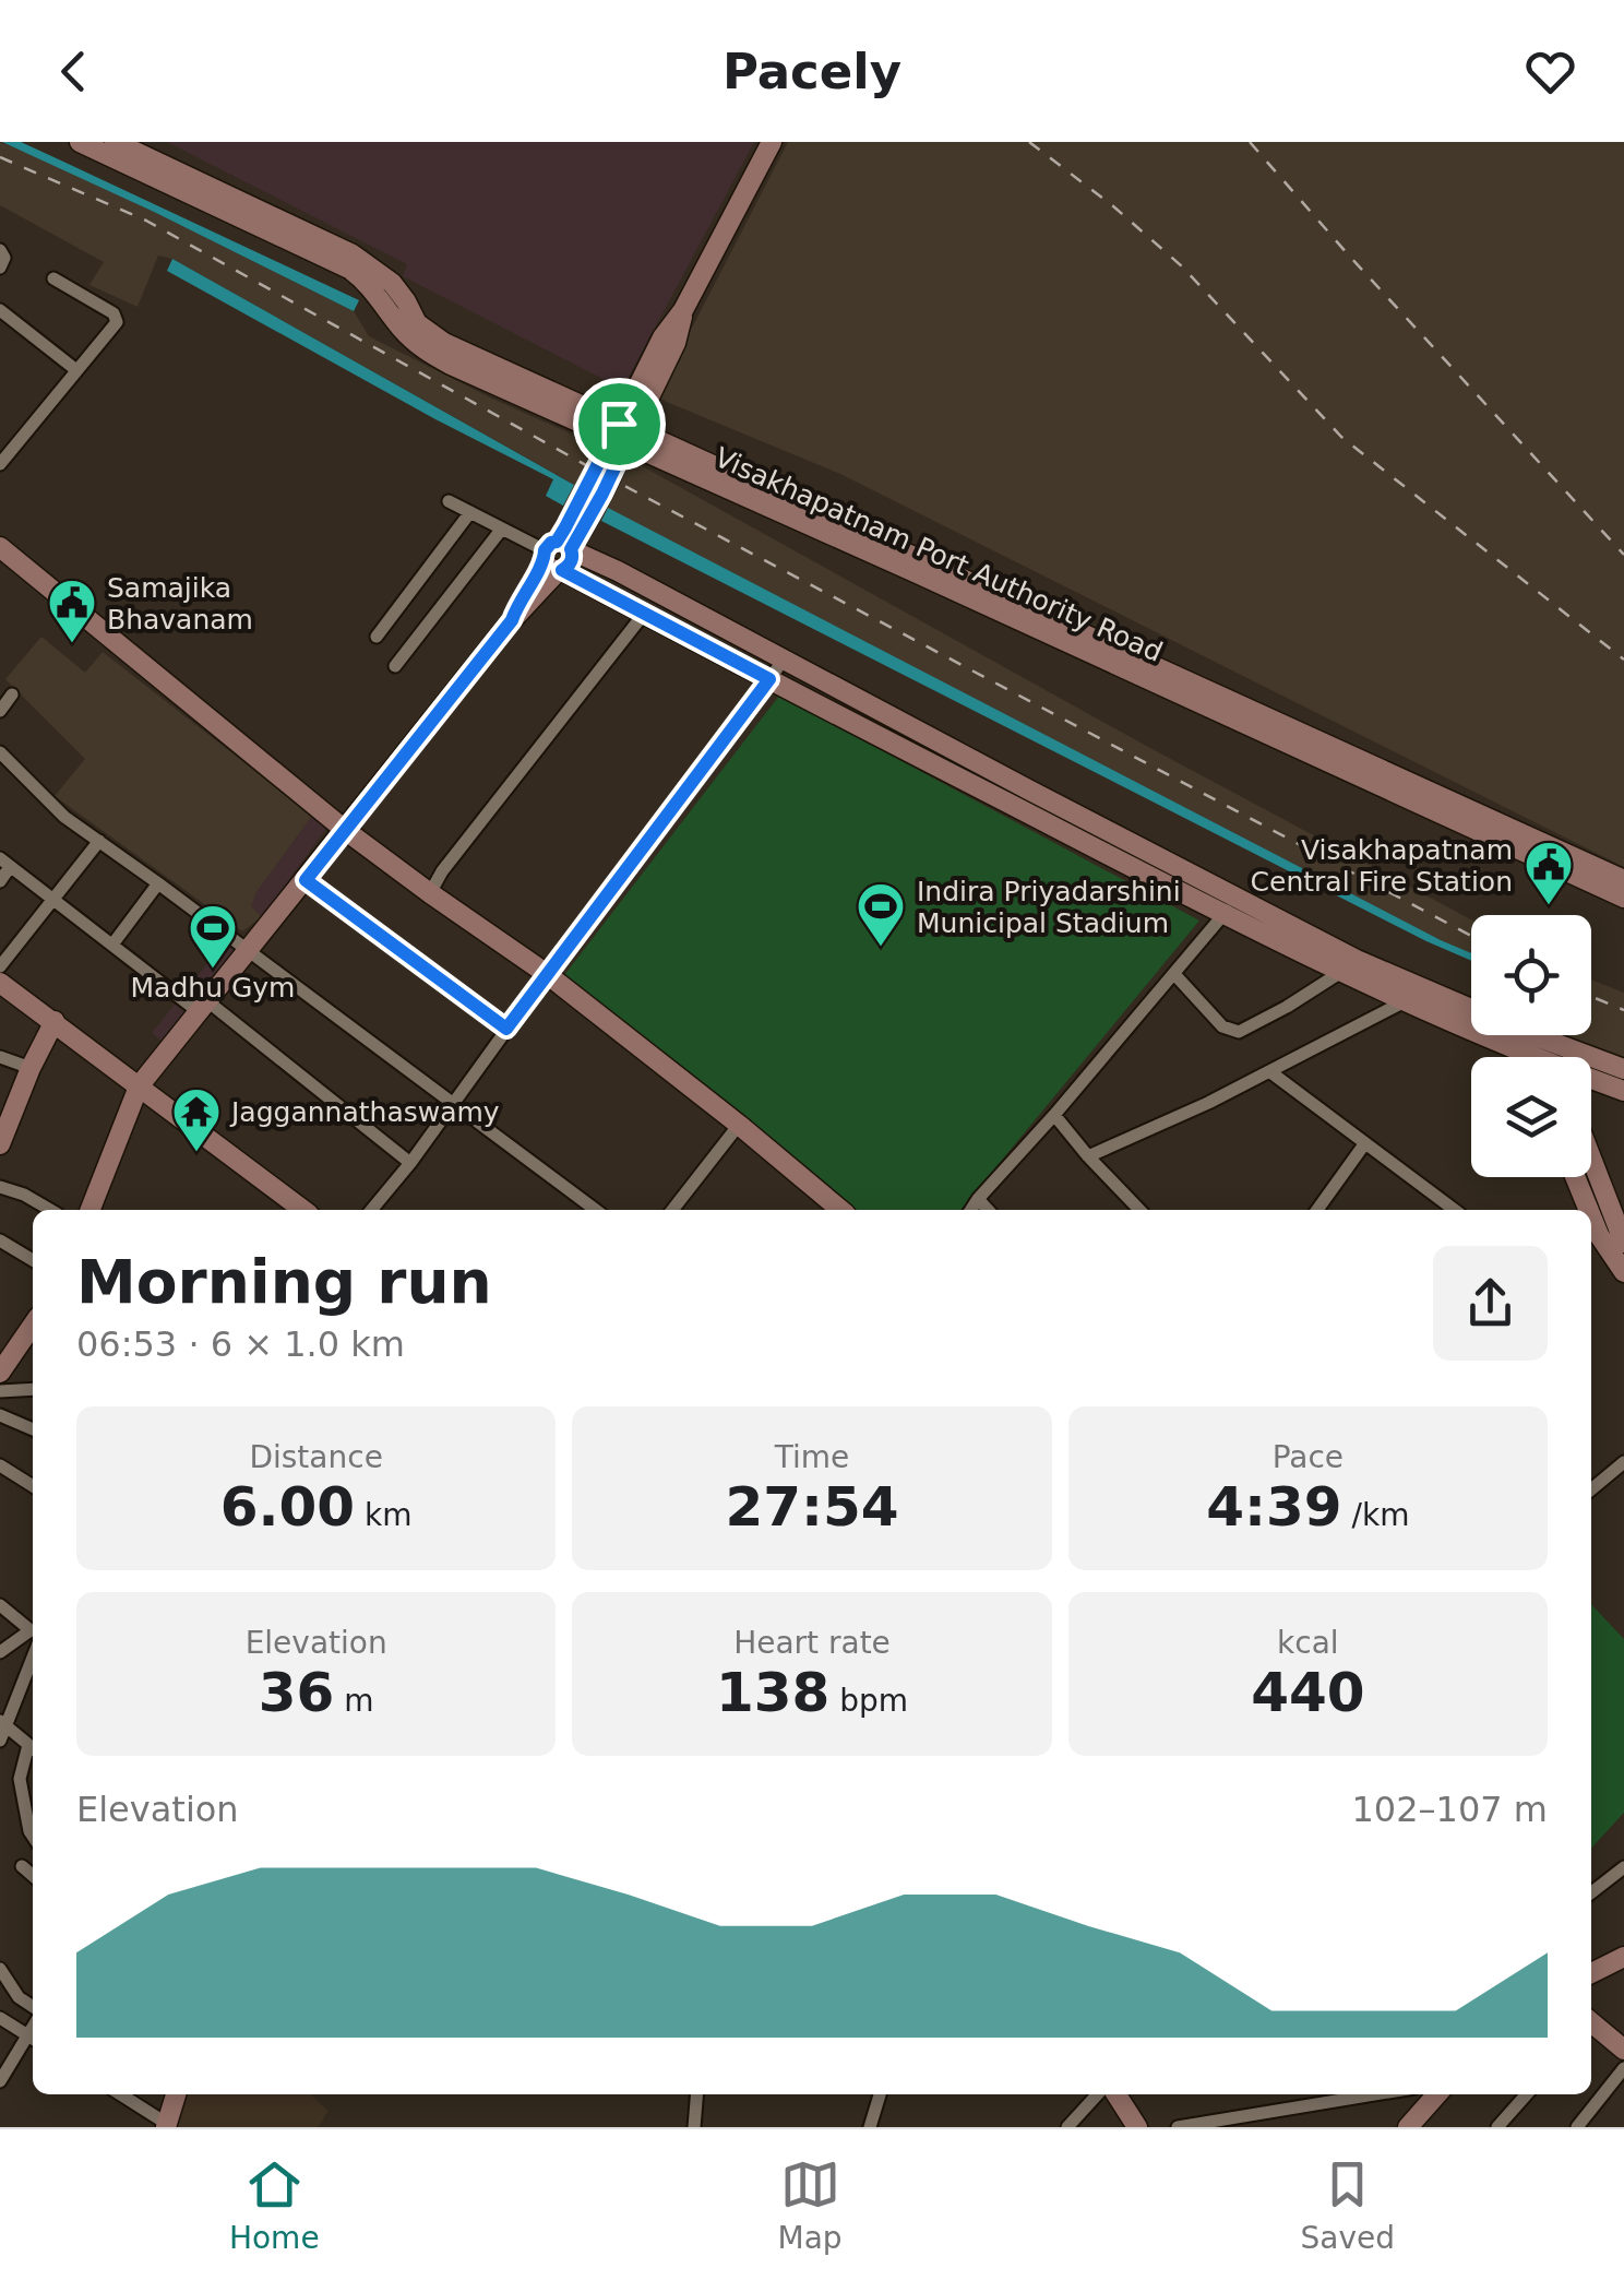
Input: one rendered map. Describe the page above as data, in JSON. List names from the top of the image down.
{
  "streets": {
    "main road": ["Visakhapatnam Port Authority Road"]
  },
  "places": {
    "public building": ["Samajika Bhavanam", "Visakhapatnam Central Fire Station"],
    "sports": ["Indira Priyadarshini Municipal Stadium", "Madhu Gym"],
    "temple": ["Jaggannathaswamy"]
  },
  "page": {
    "header": "Pacely",
    "heading": ["Morning run", "06:53 · 6 × 1.0 km"],
    "stats": [
      ["Distance", "6.00 km"],
      ["Time", "27:54"],
      ["Pace", "4:39 /km"],
      ["Elevation", "36 m"],
      ["Heart rate", "138 bpm"],
      ["kcal", "440"]
    ],
    "chart": ["Elevation", "102–107 m"],
    "tabs": ["Home", "Map", "Saved"]
  }
}
